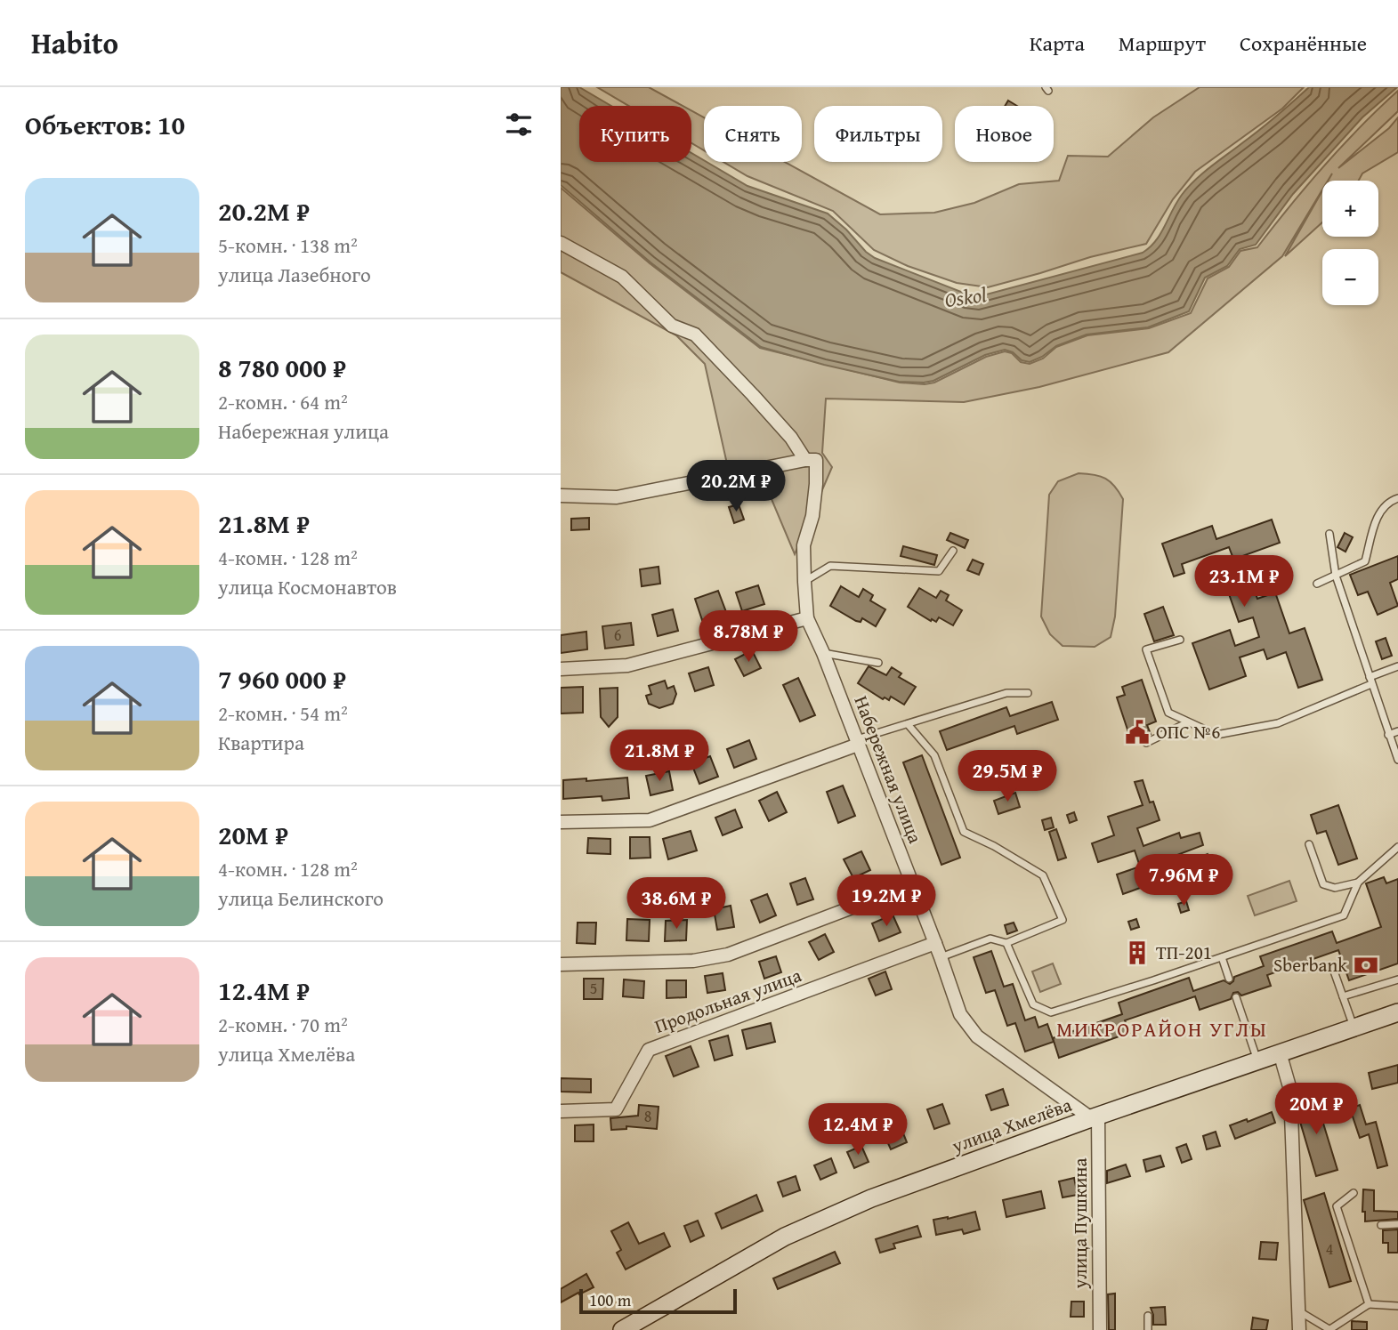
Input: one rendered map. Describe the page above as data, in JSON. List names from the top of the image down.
{
  "streets": {
    "main road": ["улица Хмелёва"],
    "street": ["Набережная улица", "Продольная улица", "улица Пушкина"]
  },
  "crossings": [
    ["Набережная улица", "Продольная улица"],
    ["Набережная улица", "улица Хмелёва"],
    ["Набережная улица", "улица Пушкина"],
    ["улица Хмелёва", "улица Пушкина"]
  ],
  "districts": ["МИКРОРАЙОН УГЛЫ"],
  "water": ["Oskol"],
  "places": {
    "public building": ["ОПС №6"],
    "building": ["ТП-201"],
    "bank": ["Sberbank"]
  },
  "house_numbers": [
    "6",
    "5",
    "8",
    "4"
  ],
  "scale_bar": "100 m",
  "page": {
    "header": "Habito",
    "nav": ["Карта", "Маршрут", "Сохранённые"],
    "heading": "Объектов: 10",
    "chip": [
      "Купить",
      "Снять",
      "Фильтры",
      "Новое"
    ],
    "list": [
      {
        "name": "20.2M ₽",
        "note": "5-комн. · 138 m² · улица Лазебного"
      },
      {
        "name": "8 780 000 ₽",
        "note": "2-комн. · 64 m² · Набережная улица"
      },
      {
        "name": "21.8M ₽",
        "note": "4-комн. · 128 m² · улица Космонавтов"
      },
      {
        "name": "7 960 000 ₽",
        "note": "2-комн. · 54 m² · Квартира"
      },
      {
        "name": "20M ₽",
        "note": "4-комн. · 128 m² · улица Белинского"
      },
      {
        "name": "12.4M ₽",
        "note": "2-комн. · 70 m² · улица Хмелёва"
      }
    ],
    "map_buttons": ["+", "−"],
    "price": [
      "20.2M ₽",
      "23.1M ₽",
      "8.78M ₽",
      "21.8M ₽",
      "29.5M ₽",
      "7.96M ₽",
      "19.2M ₽",
      "38.6M ₽",
      "20M ₽",
      "12.4M ₽"
    ],
    "scale": "100 m"
  }
}
